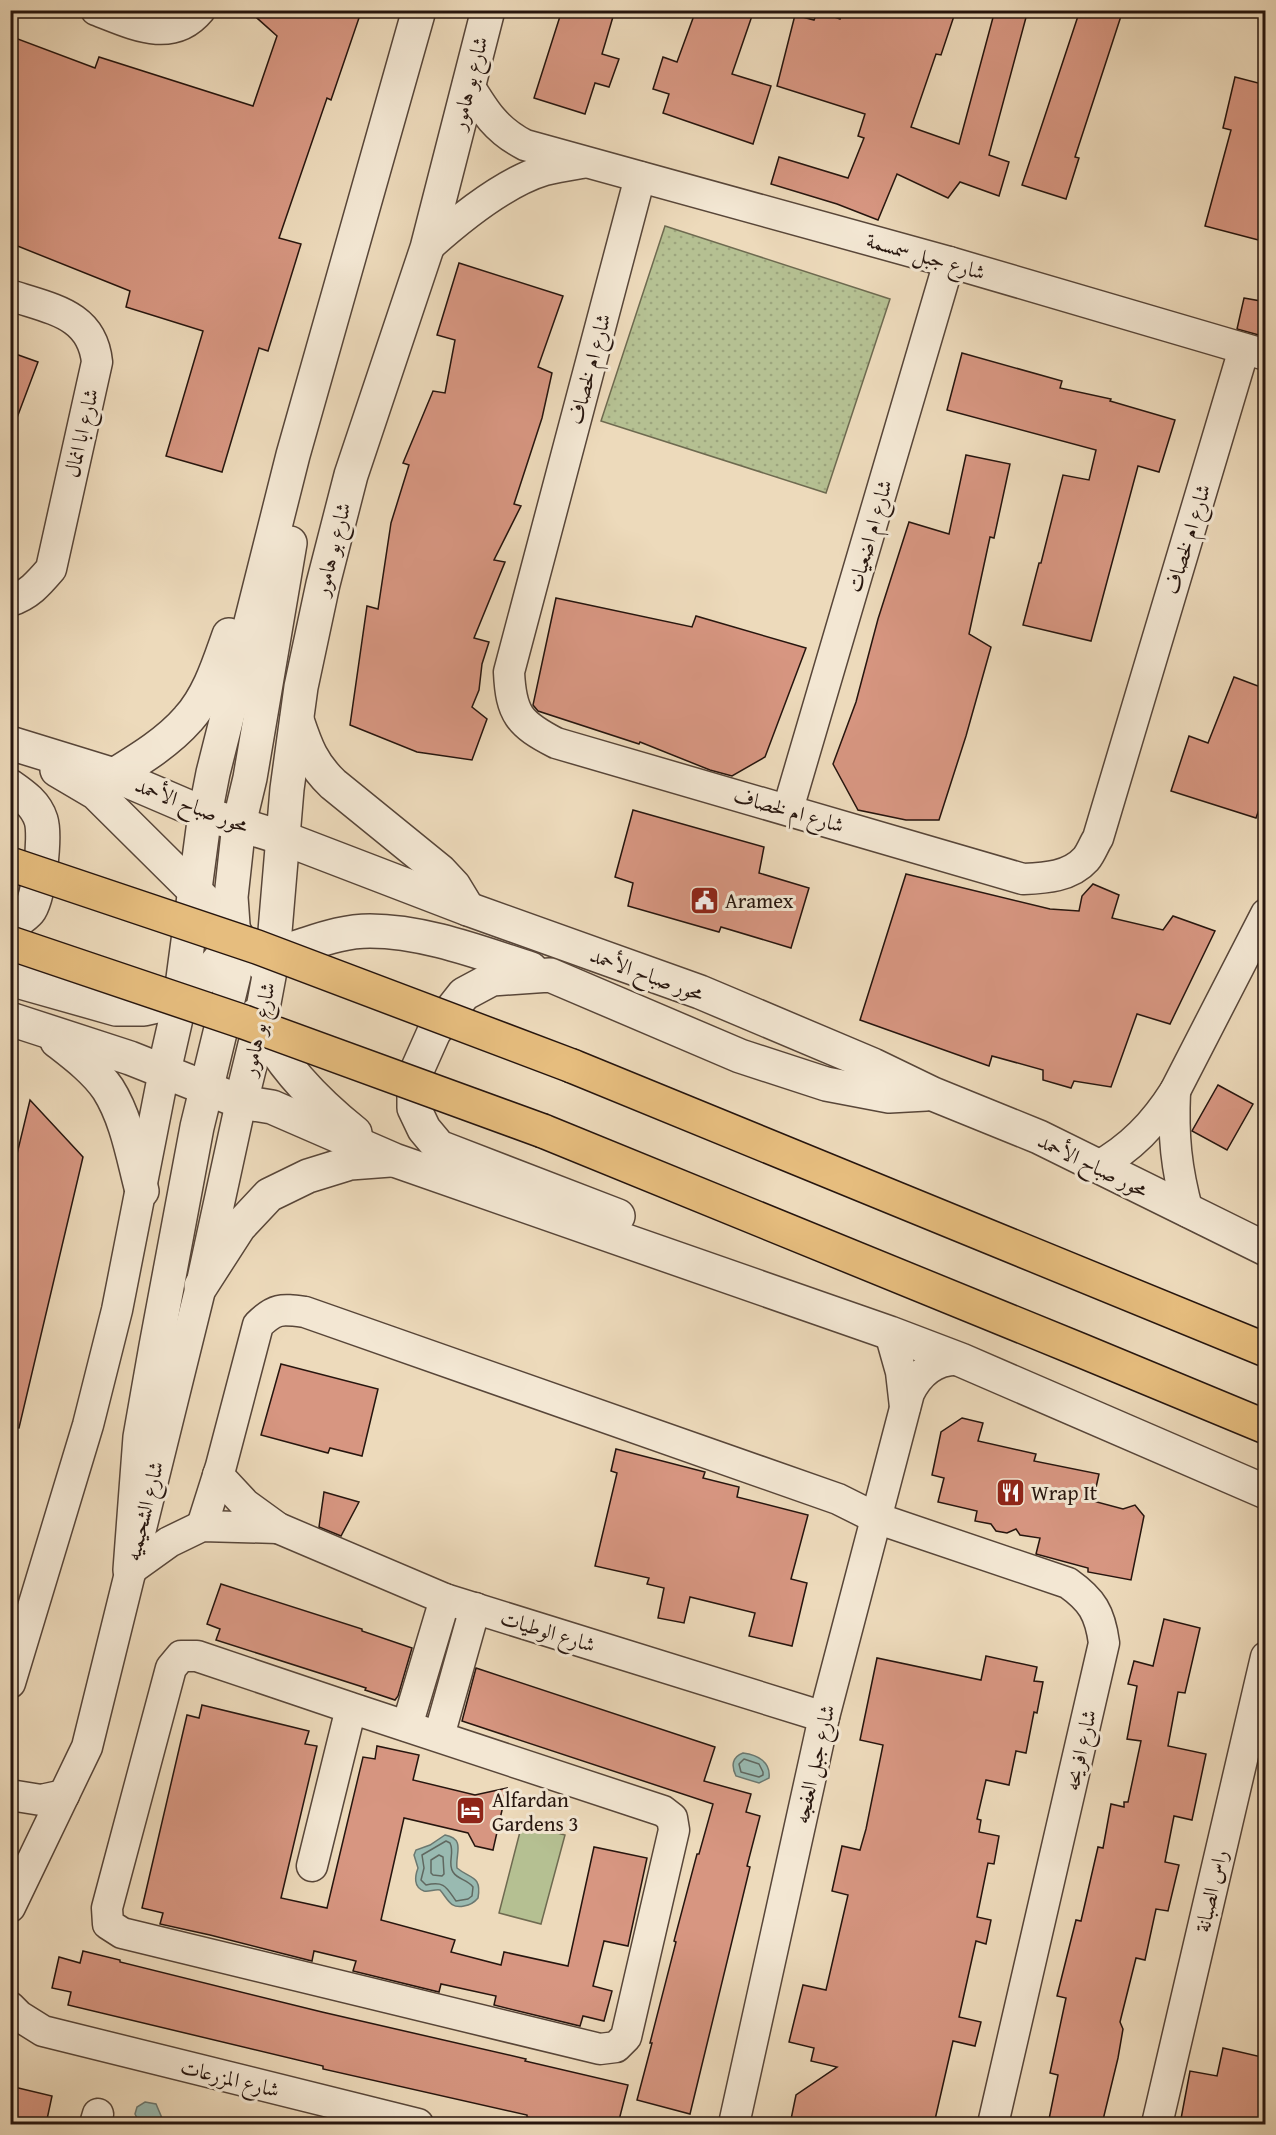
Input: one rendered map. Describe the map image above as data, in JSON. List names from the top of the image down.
{
  "streets": {
    "street": [
      "شارع بو هامور",
      "شارع جبل سمسمة",
      "شارع ام لخصاف",
      "شارع ابا انمال",
      "شارع ام اضعيات",
      "محور صباح الأحمد",
      "شارع الشحيميه",
      "شارع الوطيات",
      "شارع افريحه",
      "شارع جبل العفجه",
      "راس الصبانة",
      "شارع المزرعات"
    ]
  },
  "crossings": [
    ["شارع بو هامور", "شارع جبل سمسمة"],
    ["شارع بو هامور", "محور صباح الأحمد"],
    ["شارع بو هامور", "شارع الشحيميه"],
    ["شارع جبل سمسمة", "شارع ام لخصاف"],
    ["شارع جبل سمسمة", "شارع ام اضعيات"],
    ["شارع ام لخصاف", "شارع ام اضعيات"],
    ["شارع الشحيميه", "شارع الوطيات"],
    ["شارع الوطيات", "شارع افريحه"],
    ["شارع الوطيات", "شارع جبل العفجه"],
    ["شارع افريحه", "شارع جبل العفجه"]
  ],
  "places": {
    "public building": ["Aramex"],
    "restaurant": ["Wrap It"],
    "hotel": ["Alfardan Gardens 3"]
  }
}
